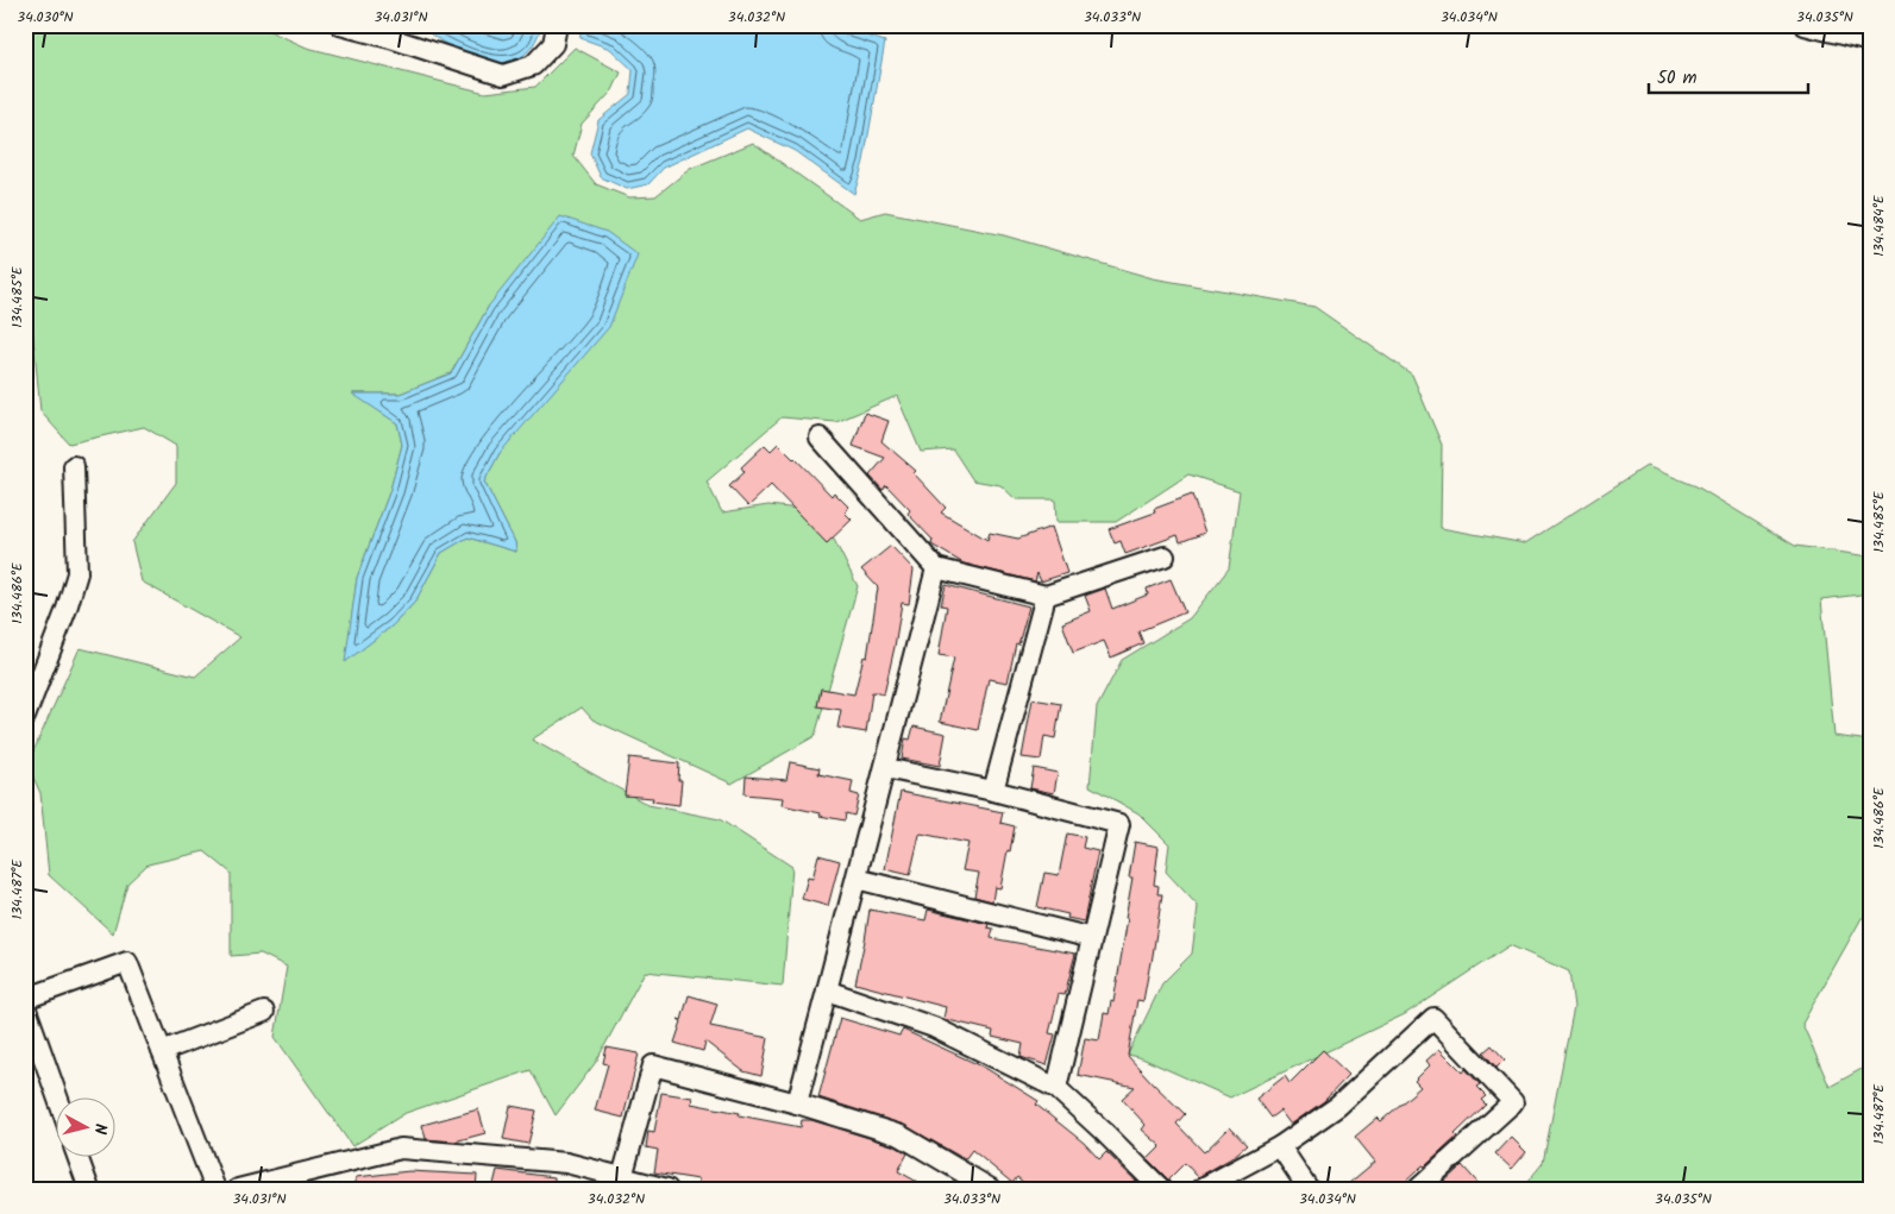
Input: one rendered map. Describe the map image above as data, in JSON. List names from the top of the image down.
{
  "scale_bar": "50 m",
  "north": "right",
  "coordinates": [
    "34.030°N",
    "34.031°N",
    "34.032°N",
    "34.033°N",
    "34.034°N",
    "34.035°N",
    "134.484°E",
    "134.485°E",
    "134.486°E",
    "134.487°E"
  ]
}
